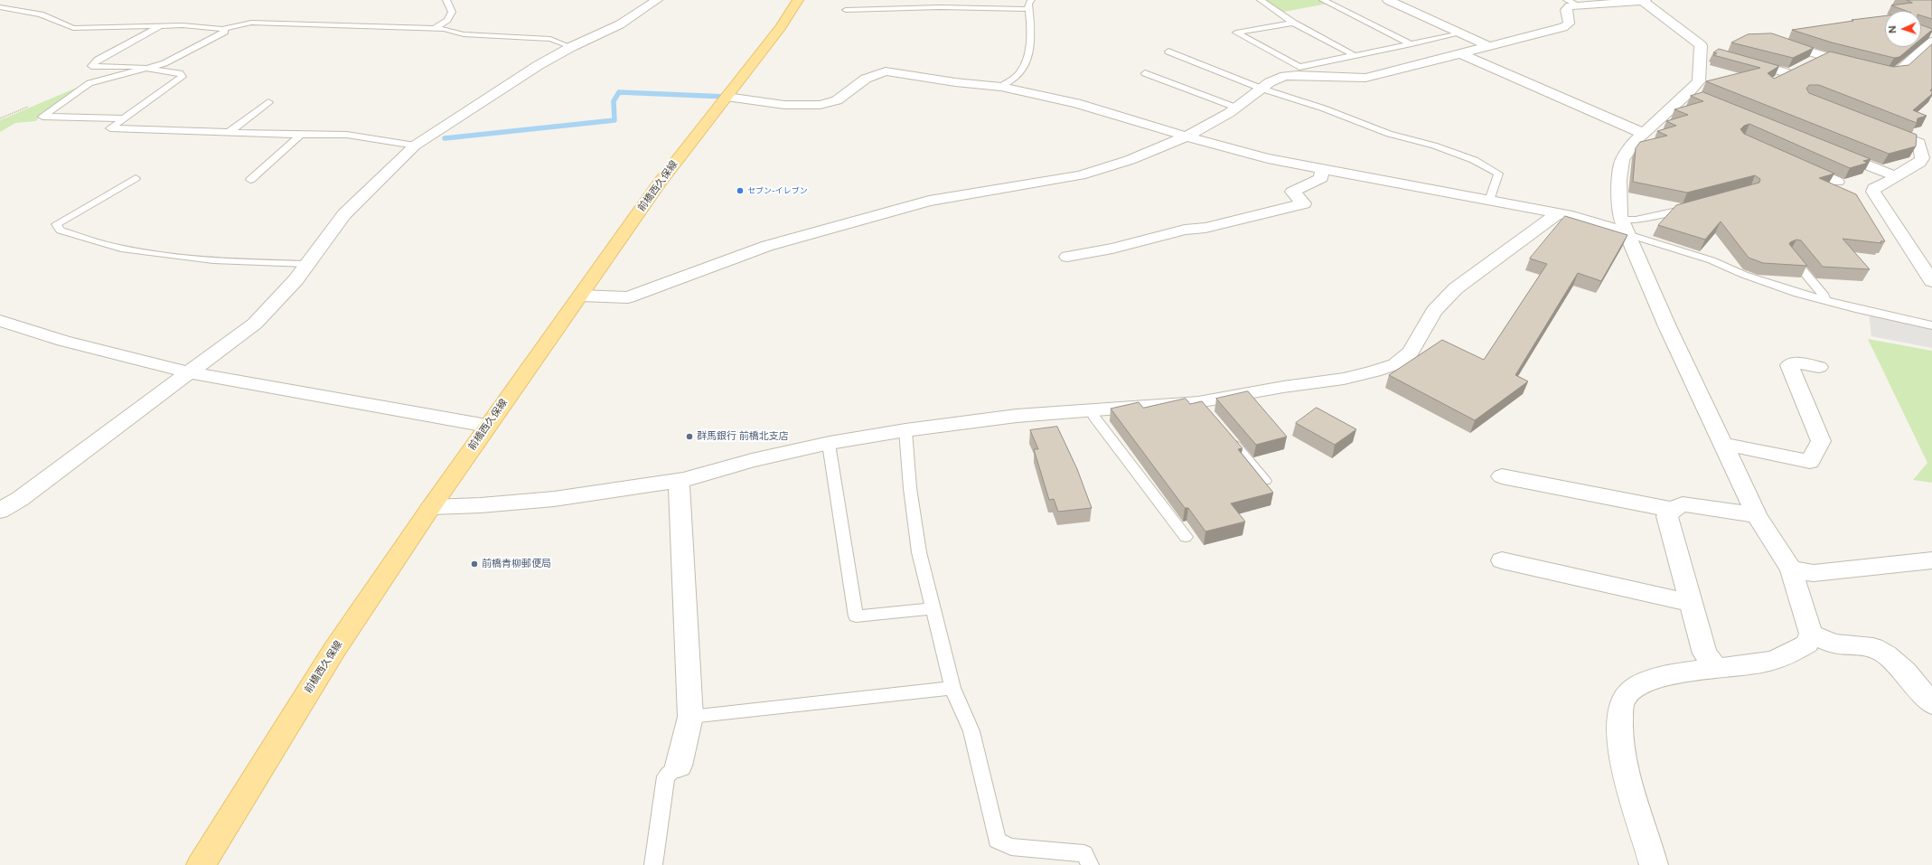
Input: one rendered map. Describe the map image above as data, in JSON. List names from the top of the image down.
{
  "streets": {
    "main road": ["前橋西久保線"]
  },
  "places": ["セブン-イレブン", "群馬銀行 前橋北支店", "前橋青柳郵便局"],
  "north": "left"
}
